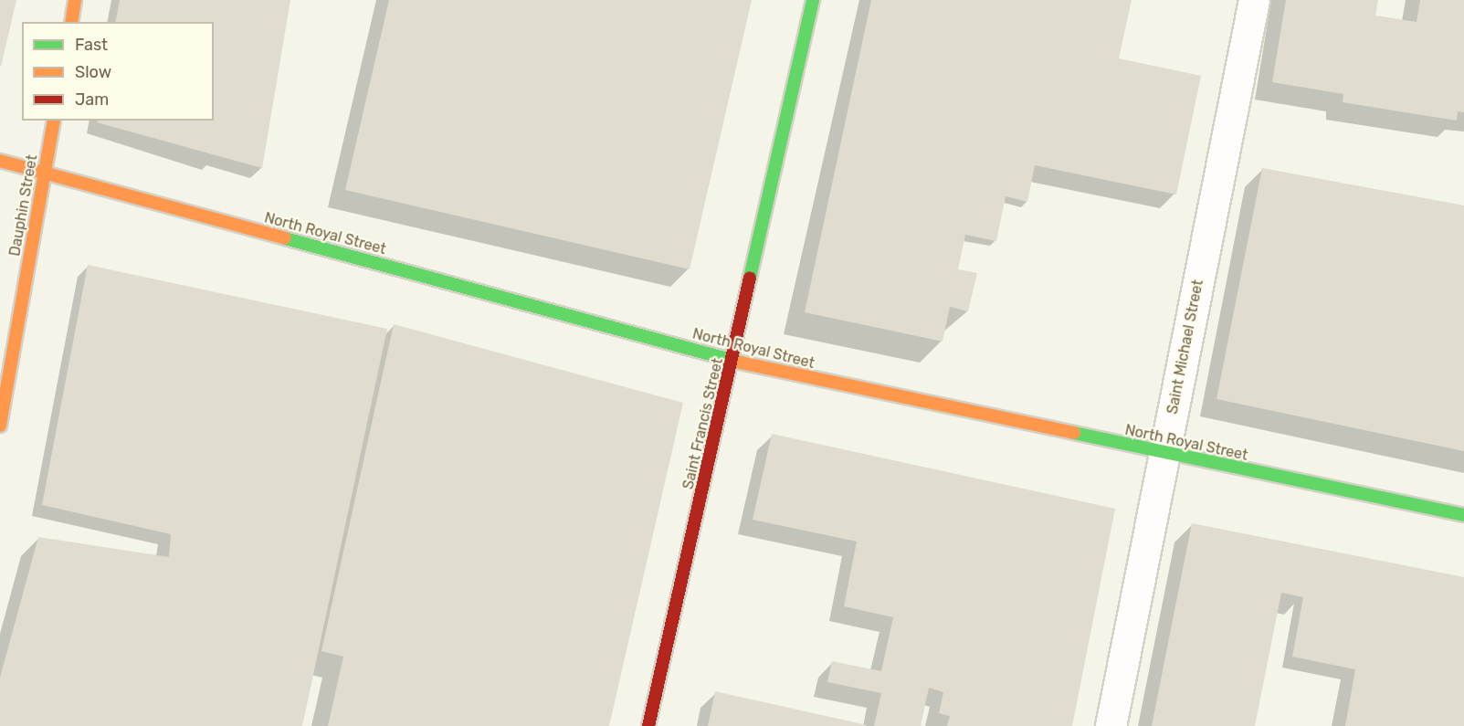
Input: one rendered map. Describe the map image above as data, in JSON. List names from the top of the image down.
{
  "streets": {
    "street": [
      "Dauphin Street",
      "North Royal Street",
      "Saint Michael Street",
      "Saint Francis Street"
    ]
  },
  "crossings": [
    ["Dauphin Street", "North Royal Street"],
    ["North Royal Street", "Saint Michael Street"],
    ["North Royal Street", "Saint Francis Street"]
  ],
  "legend": ["Fast", "Slow", "Jam"]
}
